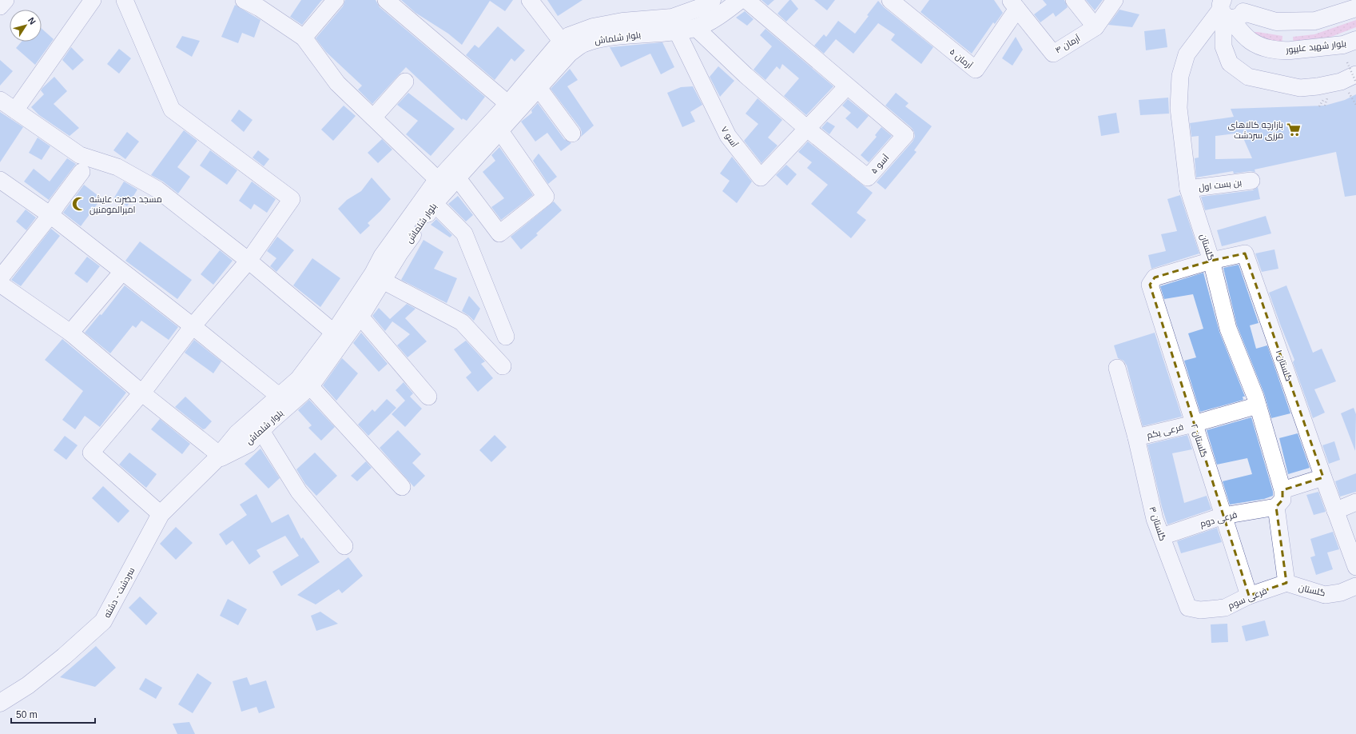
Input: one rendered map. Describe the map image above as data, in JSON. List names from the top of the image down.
{
  "streets": {
    "main road": ["بلوار شلماش", "بلوار شهید علیپور", "سردشت - دشته"],
    "street": [
      "آرمان ۴",
      "آرمان ۵",
      "آسو ۷",
      "آسو ۵",
      "بن بست اول",
      "گلستان",
      "گلستان ۱",
      "فرعی یکم",
      "گلستان ۲",
      "فرعی دوم",
      "گلستان ۳",
      "فرعی سوم"
    ]
  },
  "crossings": [
    ["بلوار شلماش", "آسو ۷"],
    ["بلوار شلماش", "آسو ۵"],
    ["بلوار شلماش", "سردشت - دشته"],
    ["آرمان ۴", "آرمان ۵"],
    ["بلوار شهید علیپور", "گلستان"],
    ["آسو ۷", "آسو ۵"],
    ["بن بست اول", "گلستان"],
    ["گلستان", "گلستان ۱"],
    ["گلستان", "فرعی یکم"],
    ["گلستان", "گلستان ۲"],
    ["گلستان", "فرعی سوم"],
    ["گلستان ۱", "گلستان ۲"],
    ["فرعی یکم", "گلستان ۲"],
    ["فرعی یکم", "گلستان ۳"],
    ["گلستان ۲", "فرعی دوم"],
    ["گلستان ۲", "فرعی سوم"],
    ["فرعی دوم", "گلستان ۳"],
    ["گلستان ۳", "فرعی سوم"]
  ],
  "places": {
    "supermarket": ["بازارچه کالاهای مرزی سردشت"],
    "mosque": ["مسجد حضرت عایشه امیرالمومنین"]
  },
  "scale_bar": "50 m",
  "north": "top right"
}
